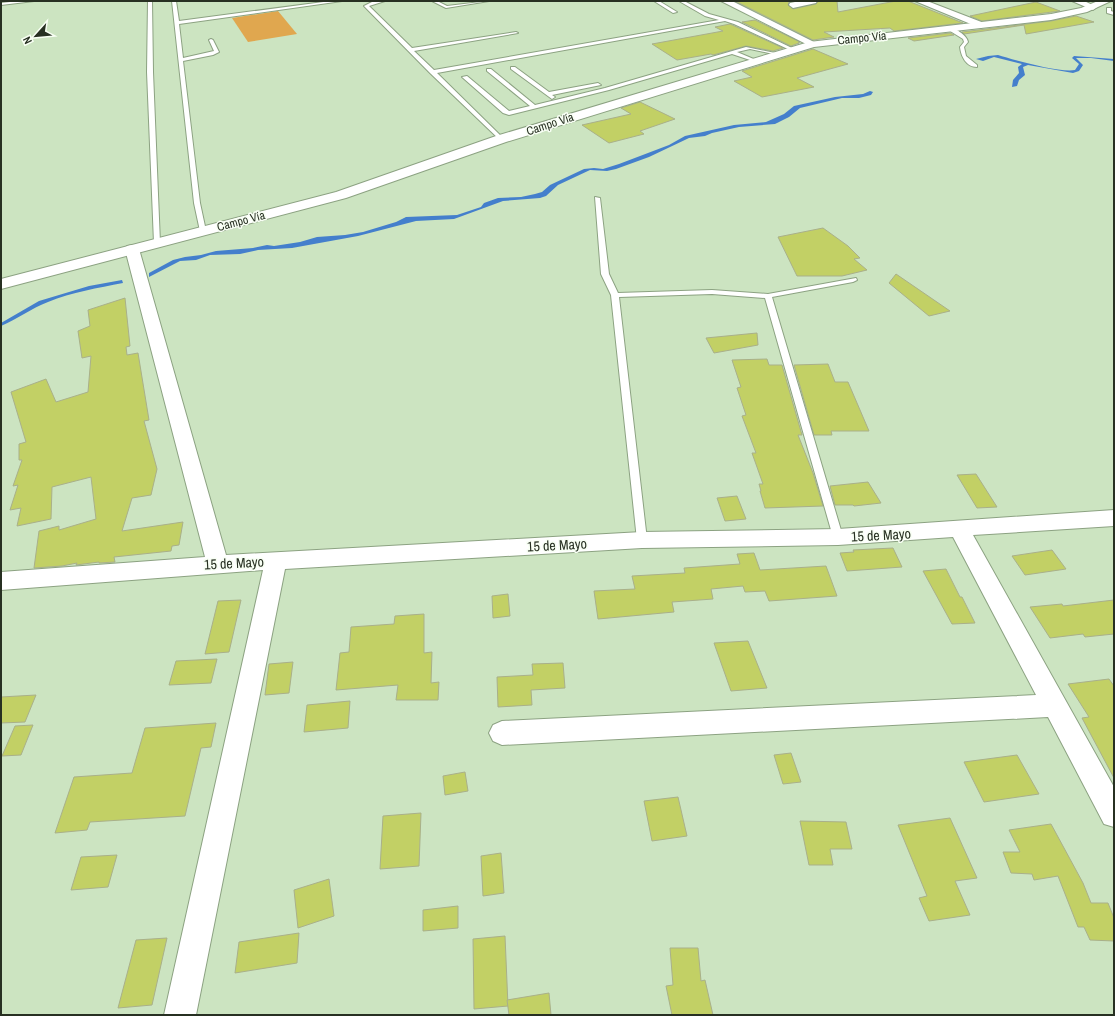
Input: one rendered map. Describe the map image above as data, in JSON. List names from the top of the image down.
{
  "streets": {
    "street": ["Campo Vía", "15 de Mayo"]
  },
  "north": "bottom left"
}
